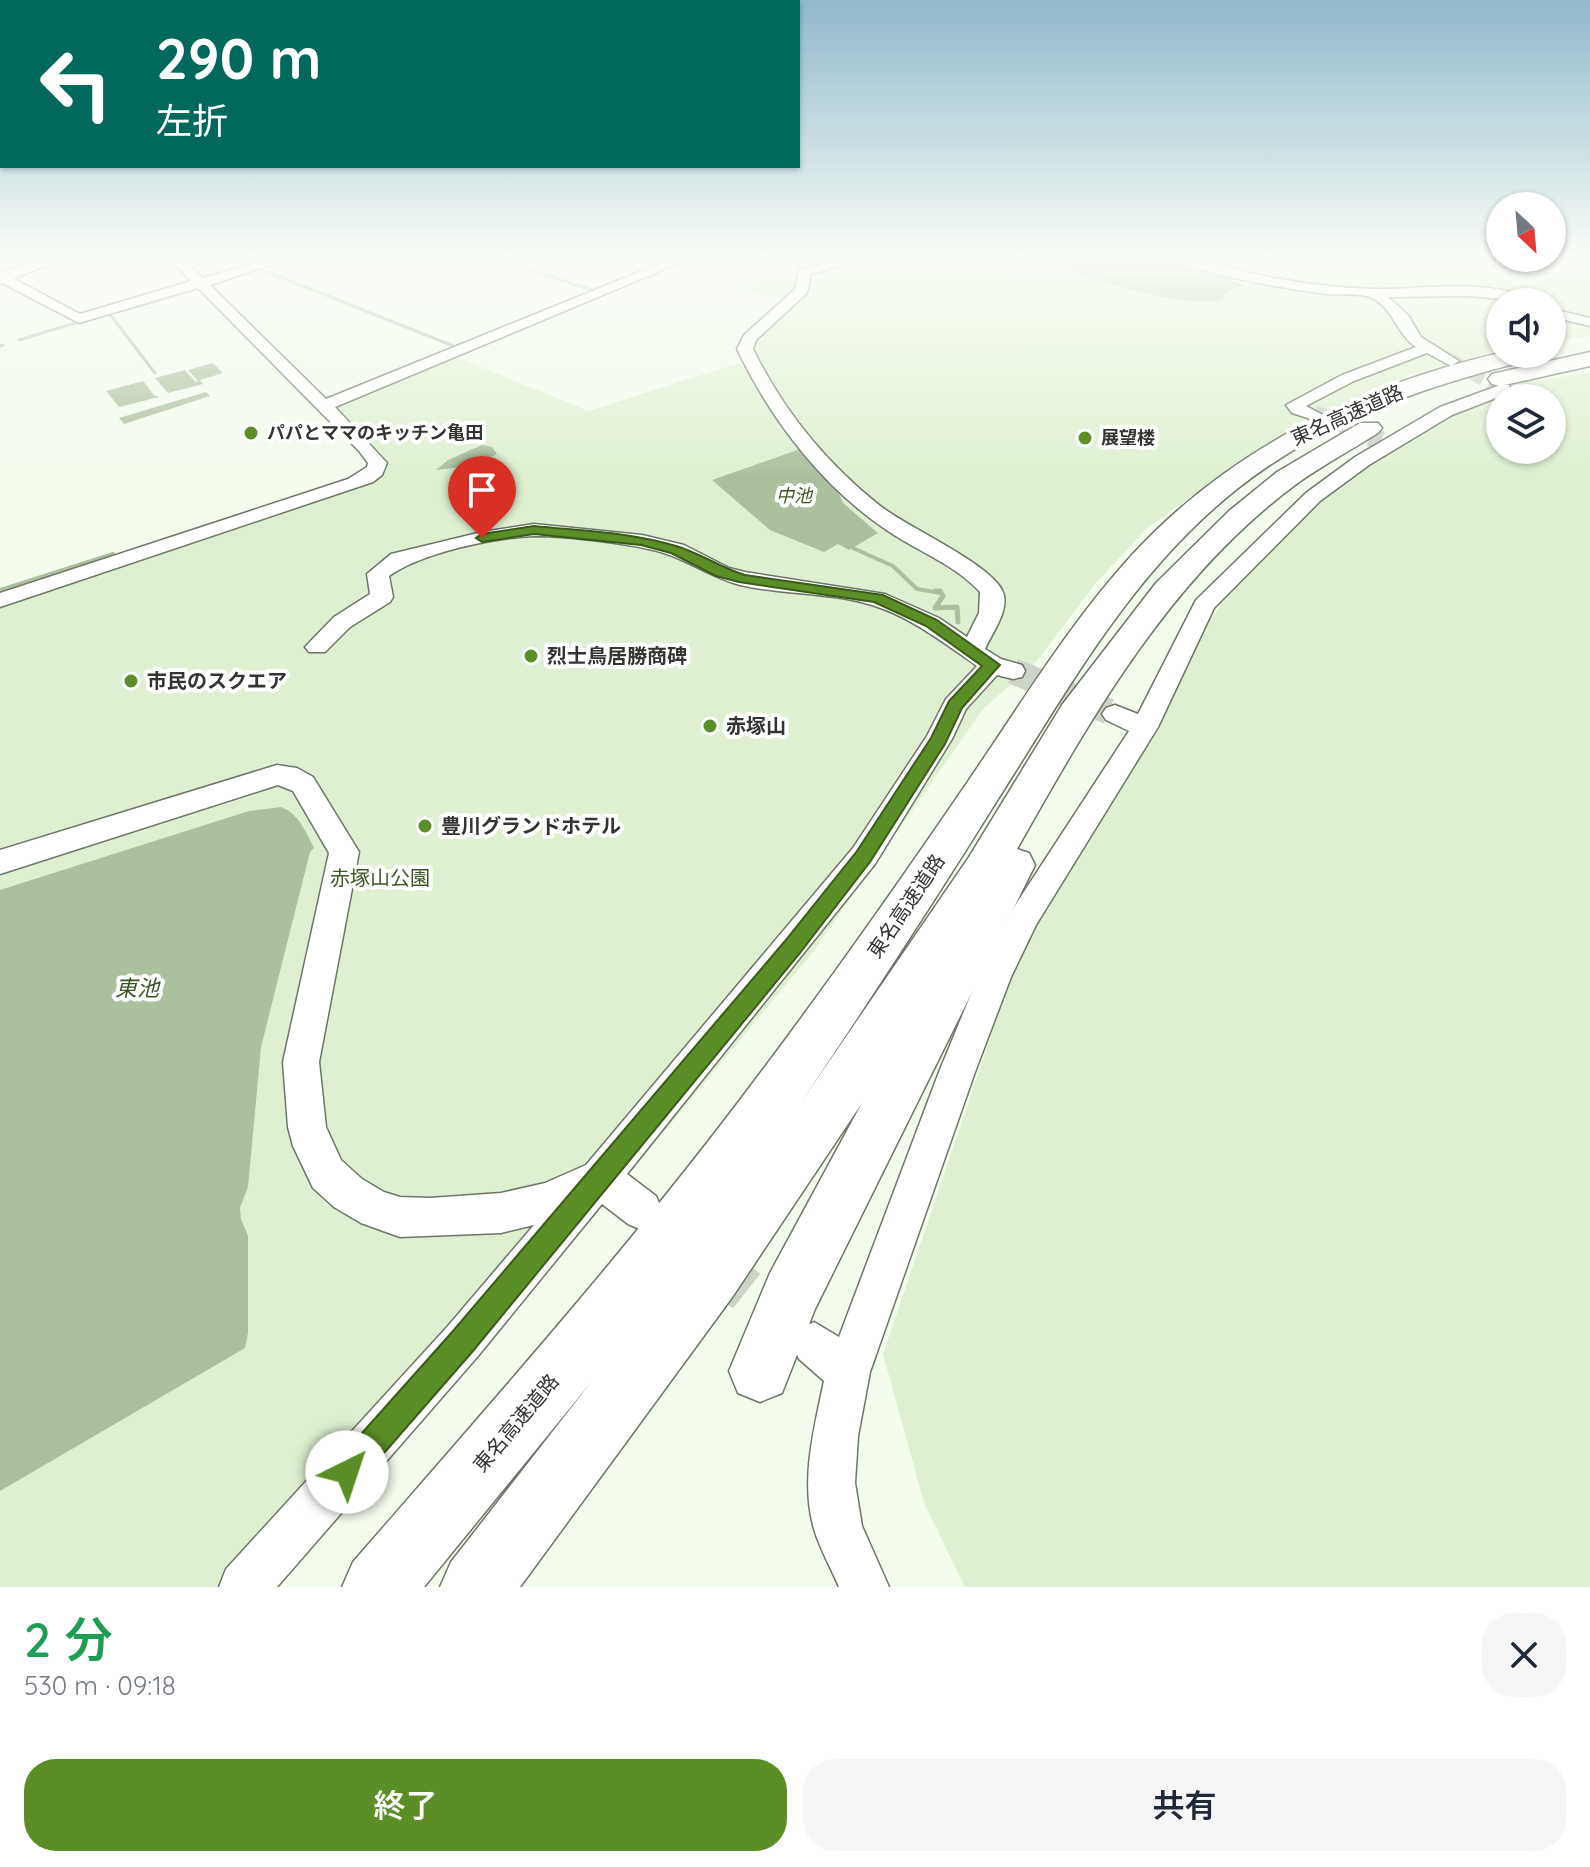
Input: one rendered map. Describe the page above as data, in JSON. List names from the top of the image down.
{
  "streets": {
    "highway": ["東名高速道路"]
  },
  "water": ["中池", "東池"],
  "parks": ["赤塚山公園"],
  "places": [
    "パパとママのキッチン亀田",
    "展望楼",
    "烈士鳥居勝商碑",
    "市民のスクエア",
    "赤塚山",
    "豊川グランドホテル"
  ],
  "north": "bottom right",
  "page": {
    "turn": ["290 m", "左折"],
    "heading": ["2 分", "530 m · 09:18"],
    "buttons": ["終了", "共有"]
  }
}
